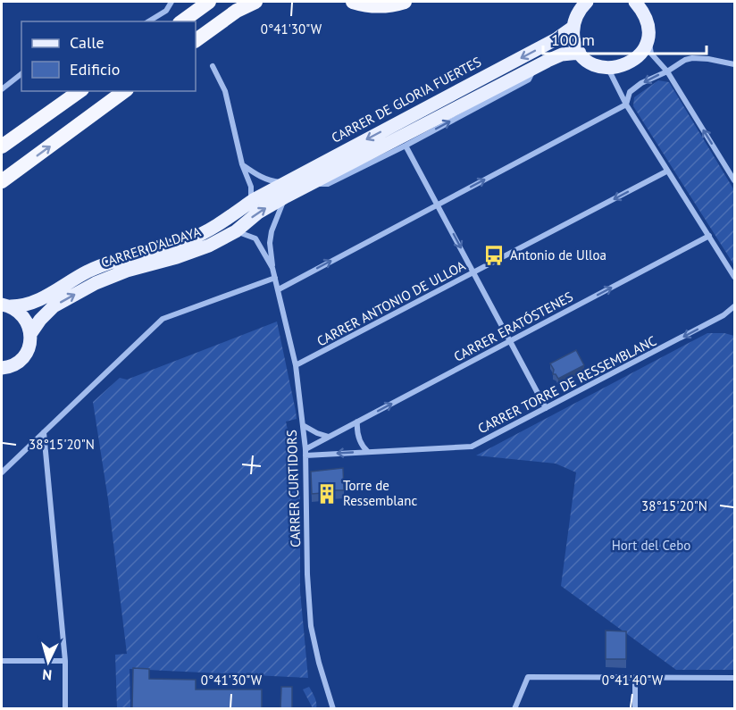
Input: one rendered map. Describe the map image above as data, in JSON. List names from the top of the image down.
{
  "streets": {
    "main road": ["CARRER DE GLORIA FUERTES", "CARRER D'ALDAYA"],
    "street": [
      "CARRER ANTONIO DE ULLOA",
      "CARRER ERATÓSTENES",
      "CARRER TORRE DE RESSEMBLANC",
      "CARRER CURTIDORS"
    ]
  },
  "crossings": [
    ["CARRER DE GLORIA FUERTES", "CARRER D'ALDAYA"],
    ["CARRER D'ALDAYA", "CARRER CURTIDORS"],
    ["CARRER ANTONIO DE ULLOA", "CARRER CURTIDORS"],
    ["CARRER ERATÓSTENES", "CARRER TORRE DE RESSEMBLANC"],
    ["CARRER ERATÓSTENES", "CARRER CURTIDORS"],
    ["CARRER TORRE DE RESSEMBLANC", "CARRER CURTIDORS"]
  ],
  "one_way": ["CARRER ANTONIO DE ULLOA", "CARRER ERATÓSTENES", "CARRER TORRE DE RESSEMBLANC"],
  "parks": ["Hort del Cebo"],
  "places": {
    "bus stop": ["Antonio de Ulloa"],
    "building": ["Torre de Ressemblanc"]
  },
  "legend": ["Calle", "Edificio"],
  "scale_bar": "100 m",
  "north": "bottom",
  "coordinates": ["0°41'30\"W", "38°15'20\"N", "0°41'40\"W"]
}
